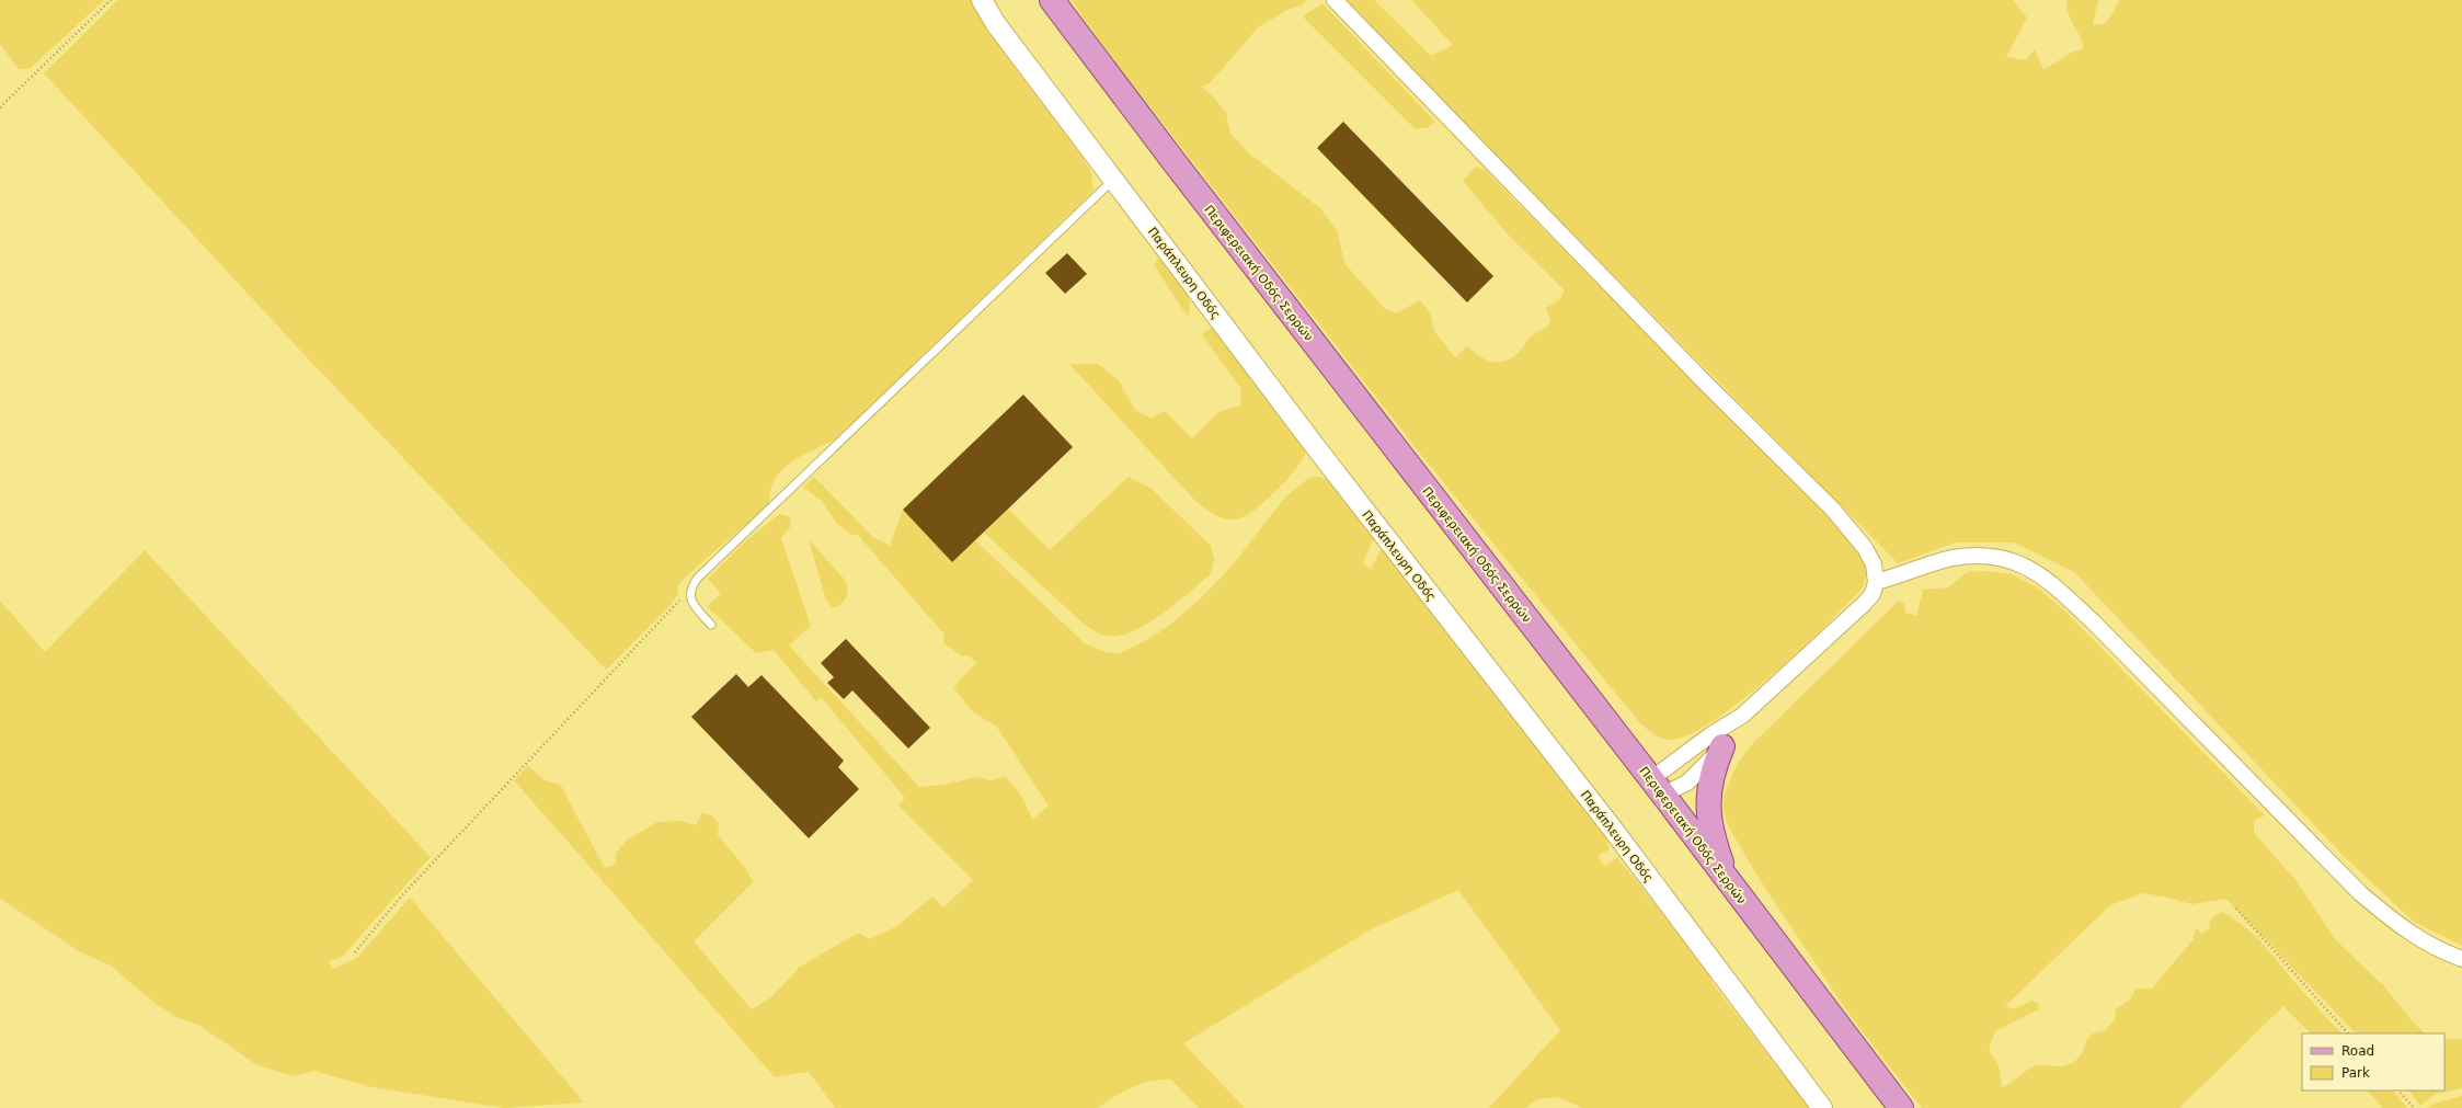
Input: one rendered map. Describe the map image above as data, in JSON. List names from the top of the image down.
{
  "streets": {
    "main road": ["Περιφερειακή Οδός Σερρών"],
    "street": ["Παράπλευρη Οδός"]
  },
  "legend": ["Road", "Park"]
}
